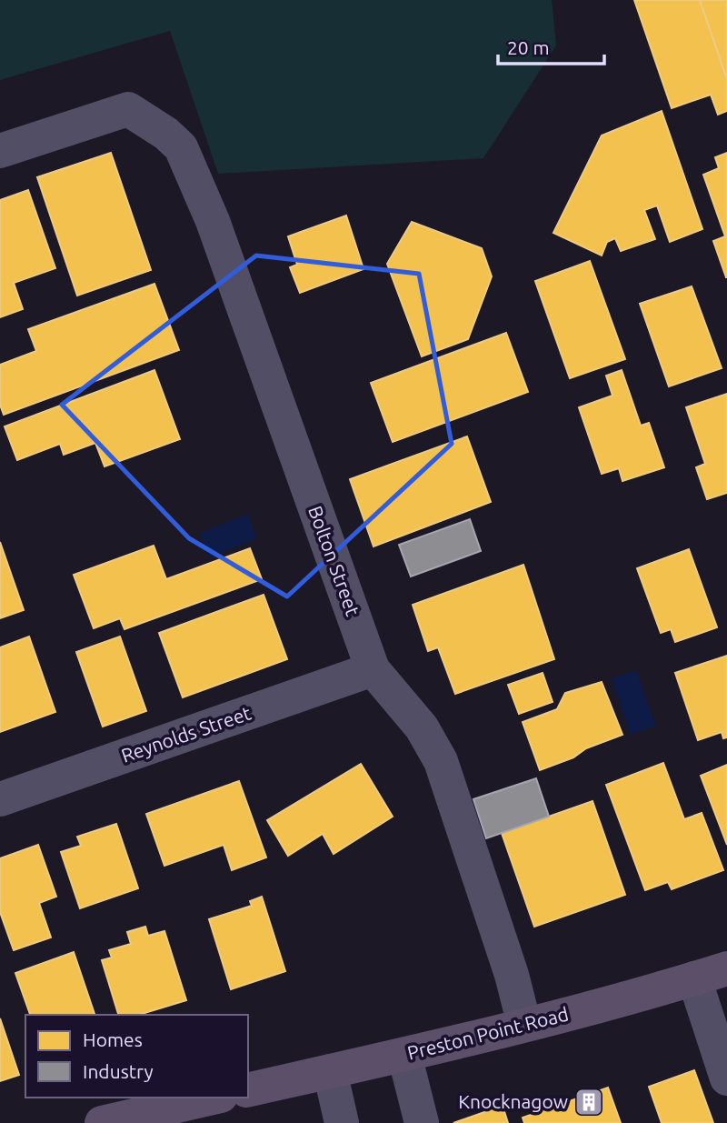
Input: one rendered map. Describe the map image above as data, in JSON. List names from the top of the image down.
{
  "streets": {
    "main road": ["Preston Point Road"],
    "street": ["Bolton Street", "Reynolds Street"]
  },
  "crossings": [
    ["Bolton Street", "Reynolds Street"],
    ["Bolton Street", "Preston Point Road"]
  ],
  "places": {
    "building": ["Knocknagow"]
  },
  "legend": ["Homes", "Industry"],
  "scale_bar": "20 m"
}
